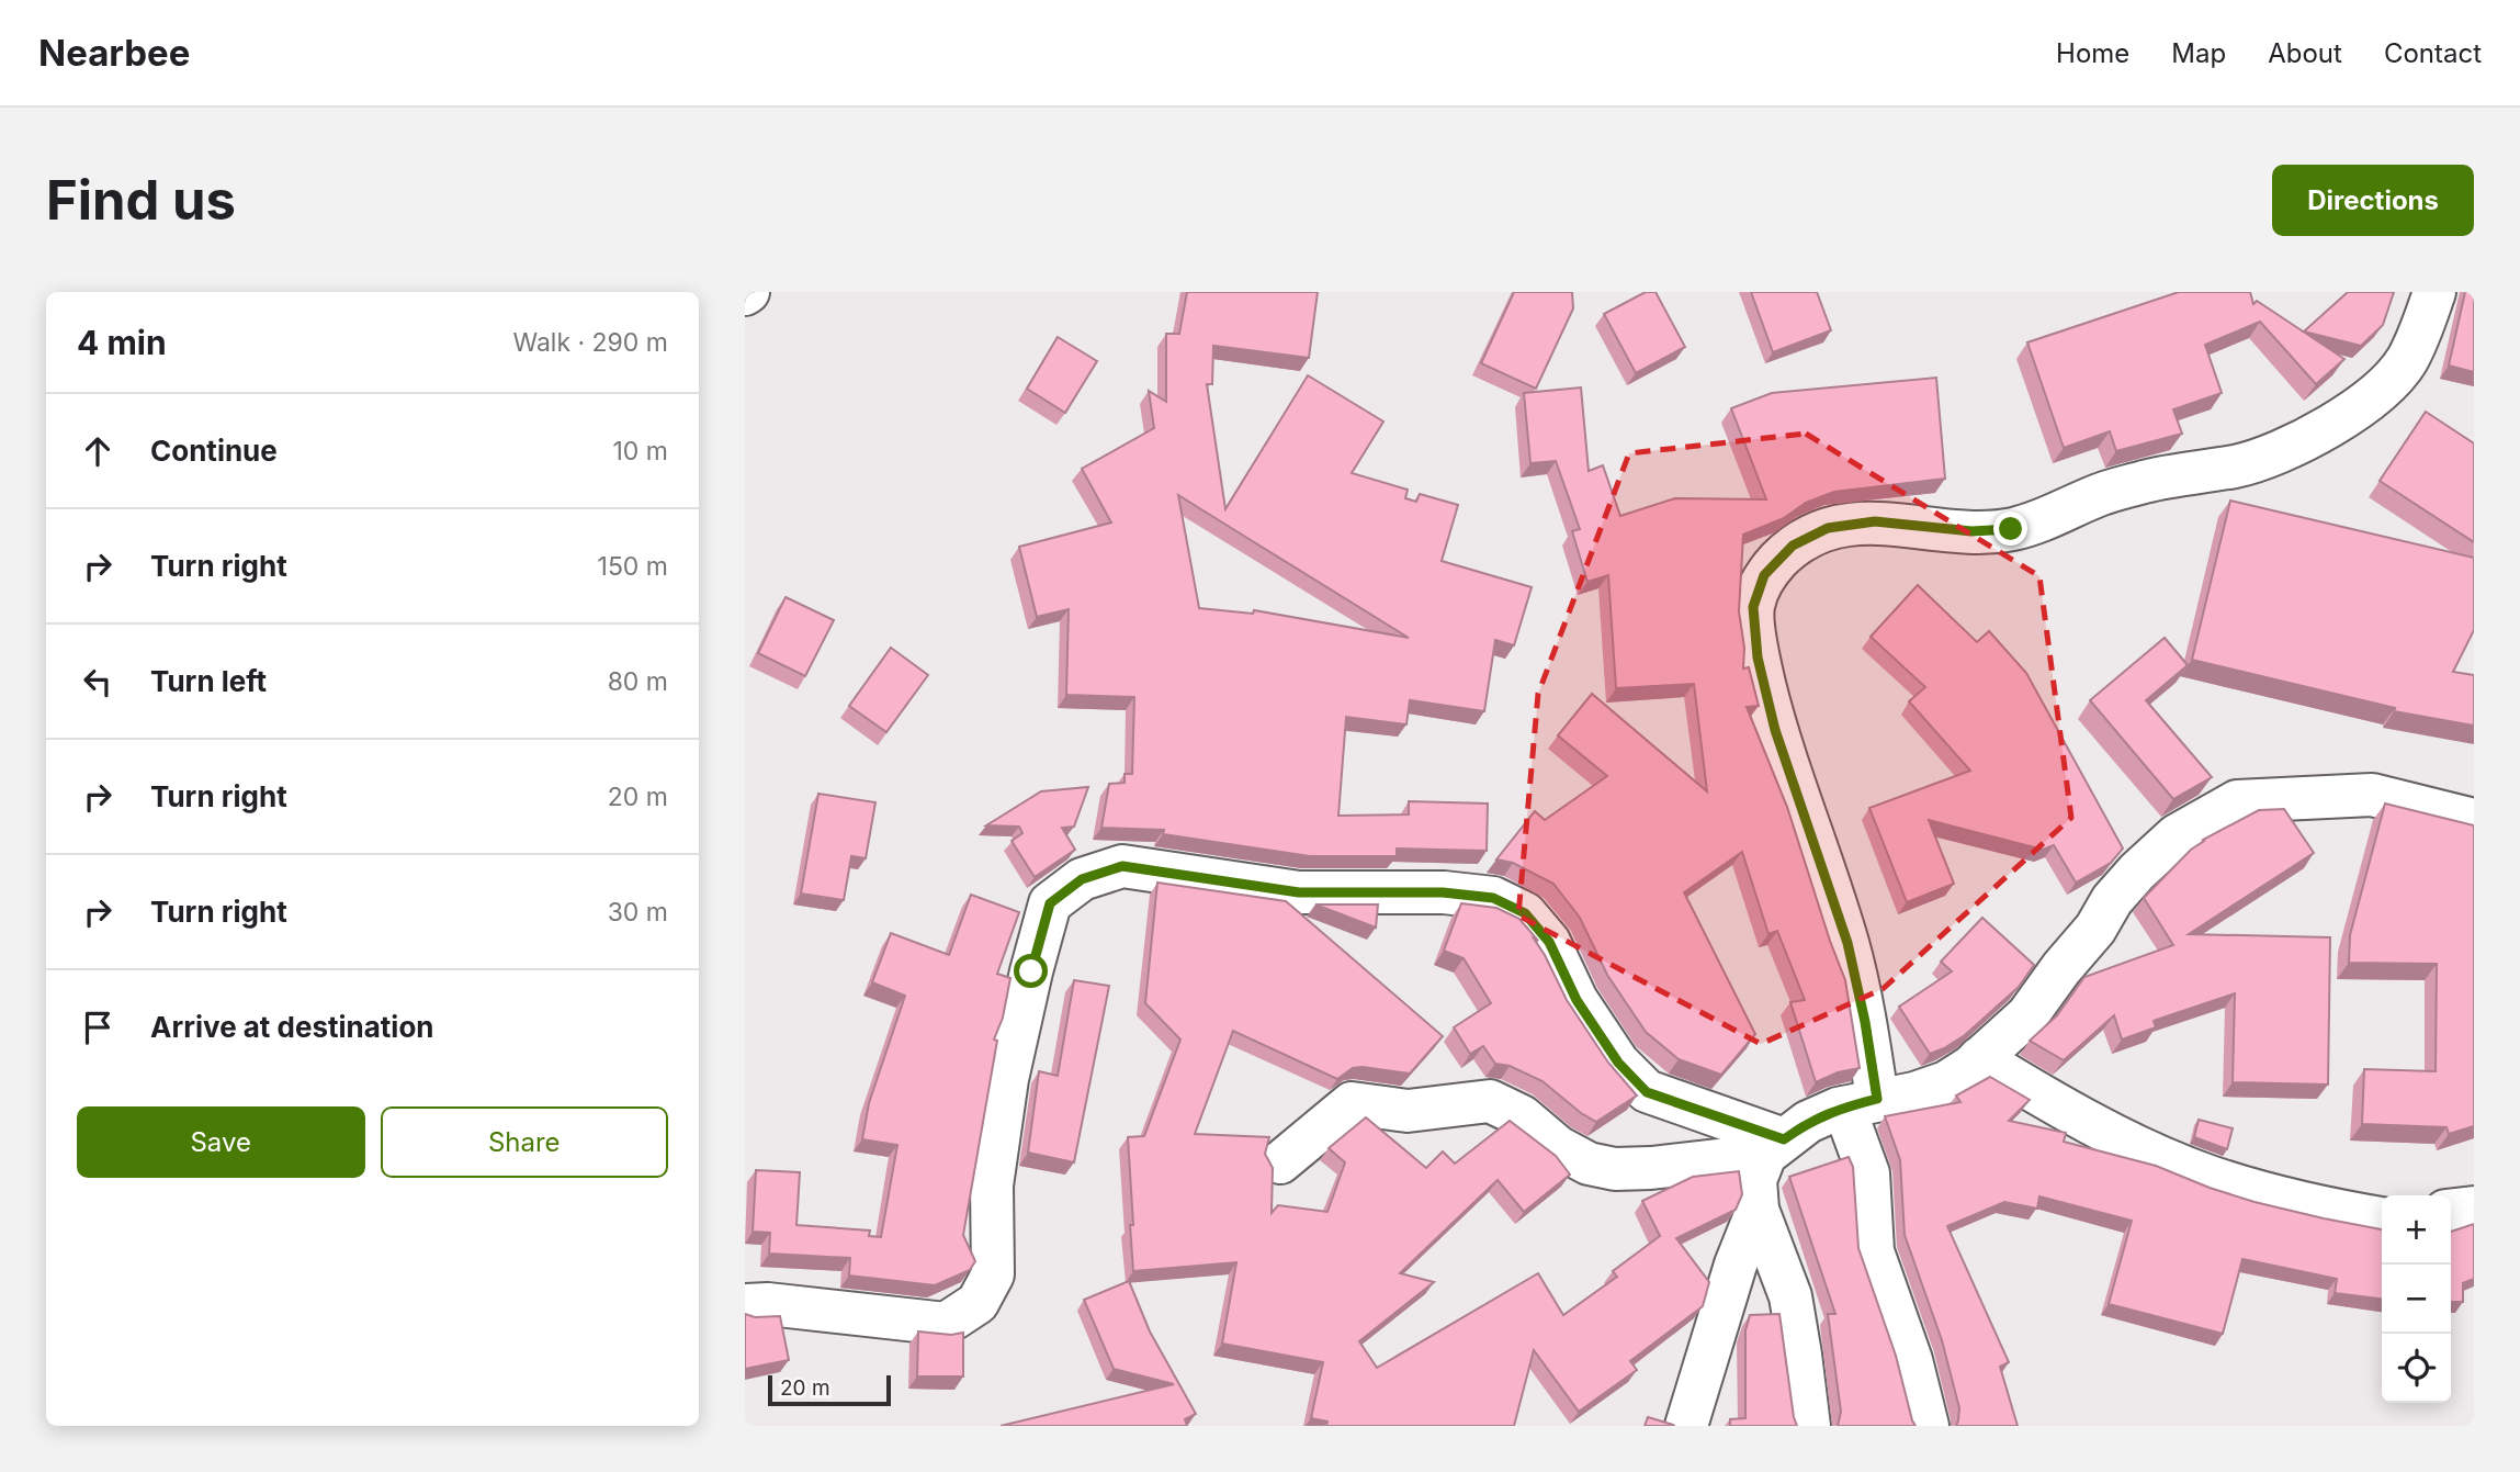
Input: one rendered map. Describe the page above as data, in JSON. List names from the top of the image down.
{
  "scale_bar": "20 m",
  "page": {
    "header": "Nearbee",
    "nav": [
      "Home",
      "Map",
      "About",
      "Contact"
    ],
    "buttons": [
      "Directions",
      ["Save", "Share"]
    ],
    "title": "Find us",
    "heading": ["4 min", "Walk · 290 m"],
    "list": [
      ["Continue", "10 m"],
      ["Turn right", "150 m"],
      ["Turn left", "80 m"],
      ["Turn right", "20 m"],
      ["Turn right", "30 m"],
      "Arrive at destination"
    ],
    "map_buttons": ["+", "−"],
    "scale": "20 m"
  }
}
